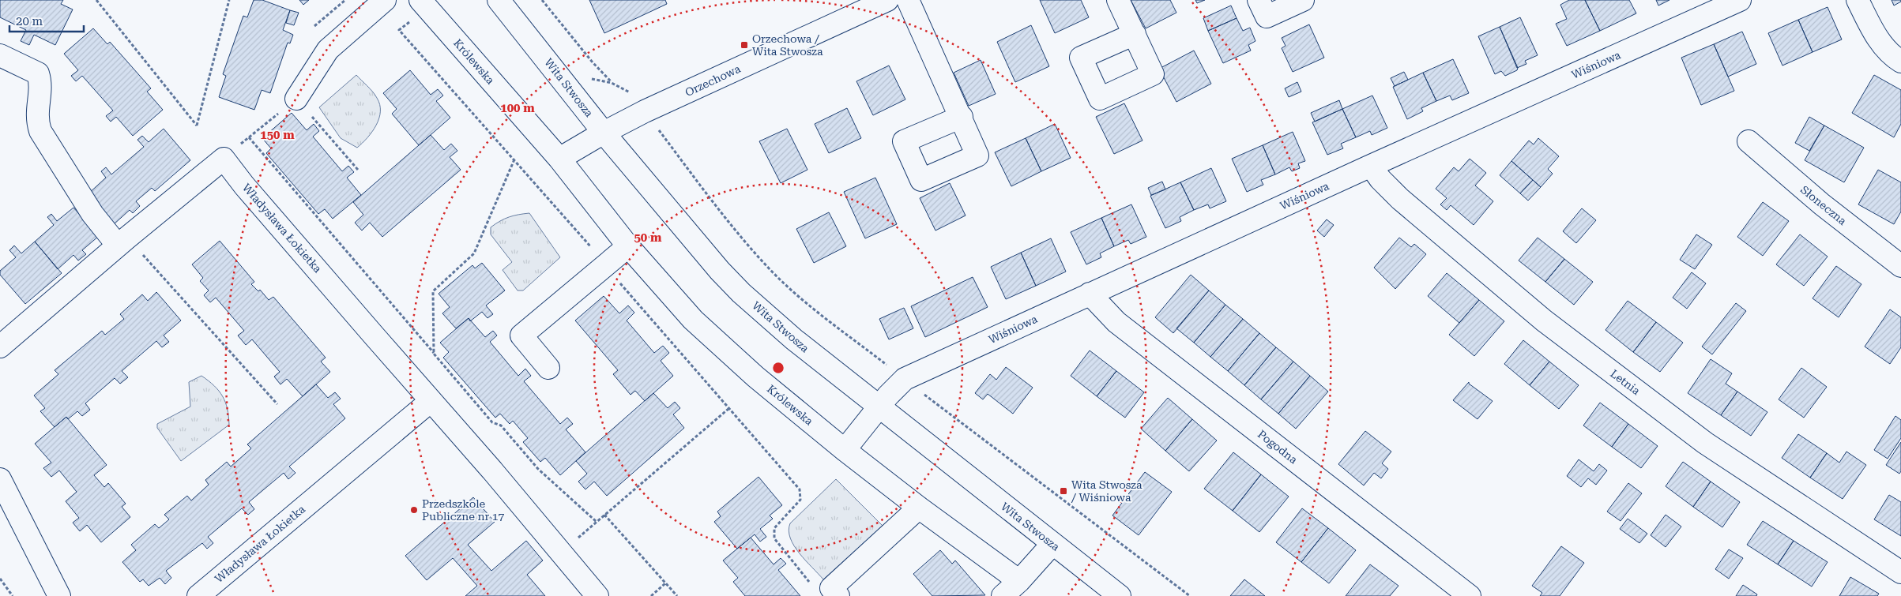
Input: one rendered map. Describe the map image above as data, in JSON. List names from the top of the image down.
{
  "streets": {
    "street": [
      "Królewska",
      "Wiśniowa",
      "Orzechowa",
      "Wita Stwosza",
      "Słoneczna",
      "Władysława Łokietka",
      "Letnia",
      "Pogodna"
    ]
  },
  "crossings": [
    ["Królewska", "Wiśniowa"],
    ["Wiśniowa", "Wita Stwosza"],
    ["Wiśniowa", "Letnia"],
    ["Wiśniowa", "Pogodna"],
    ["Orzechowa", "Wita Stwosza"]
  ],
  "places": {
    "transit": ["Orzechowa / Wita Stwosza", "Wita Stwosza / Wiśniowa"],
    "other": ["Przedszkole Publiczne nr 17"]
  },
  "scale_bar": "20 m",
  "rings": ["100 m", "150 m", "50 m"]
}
